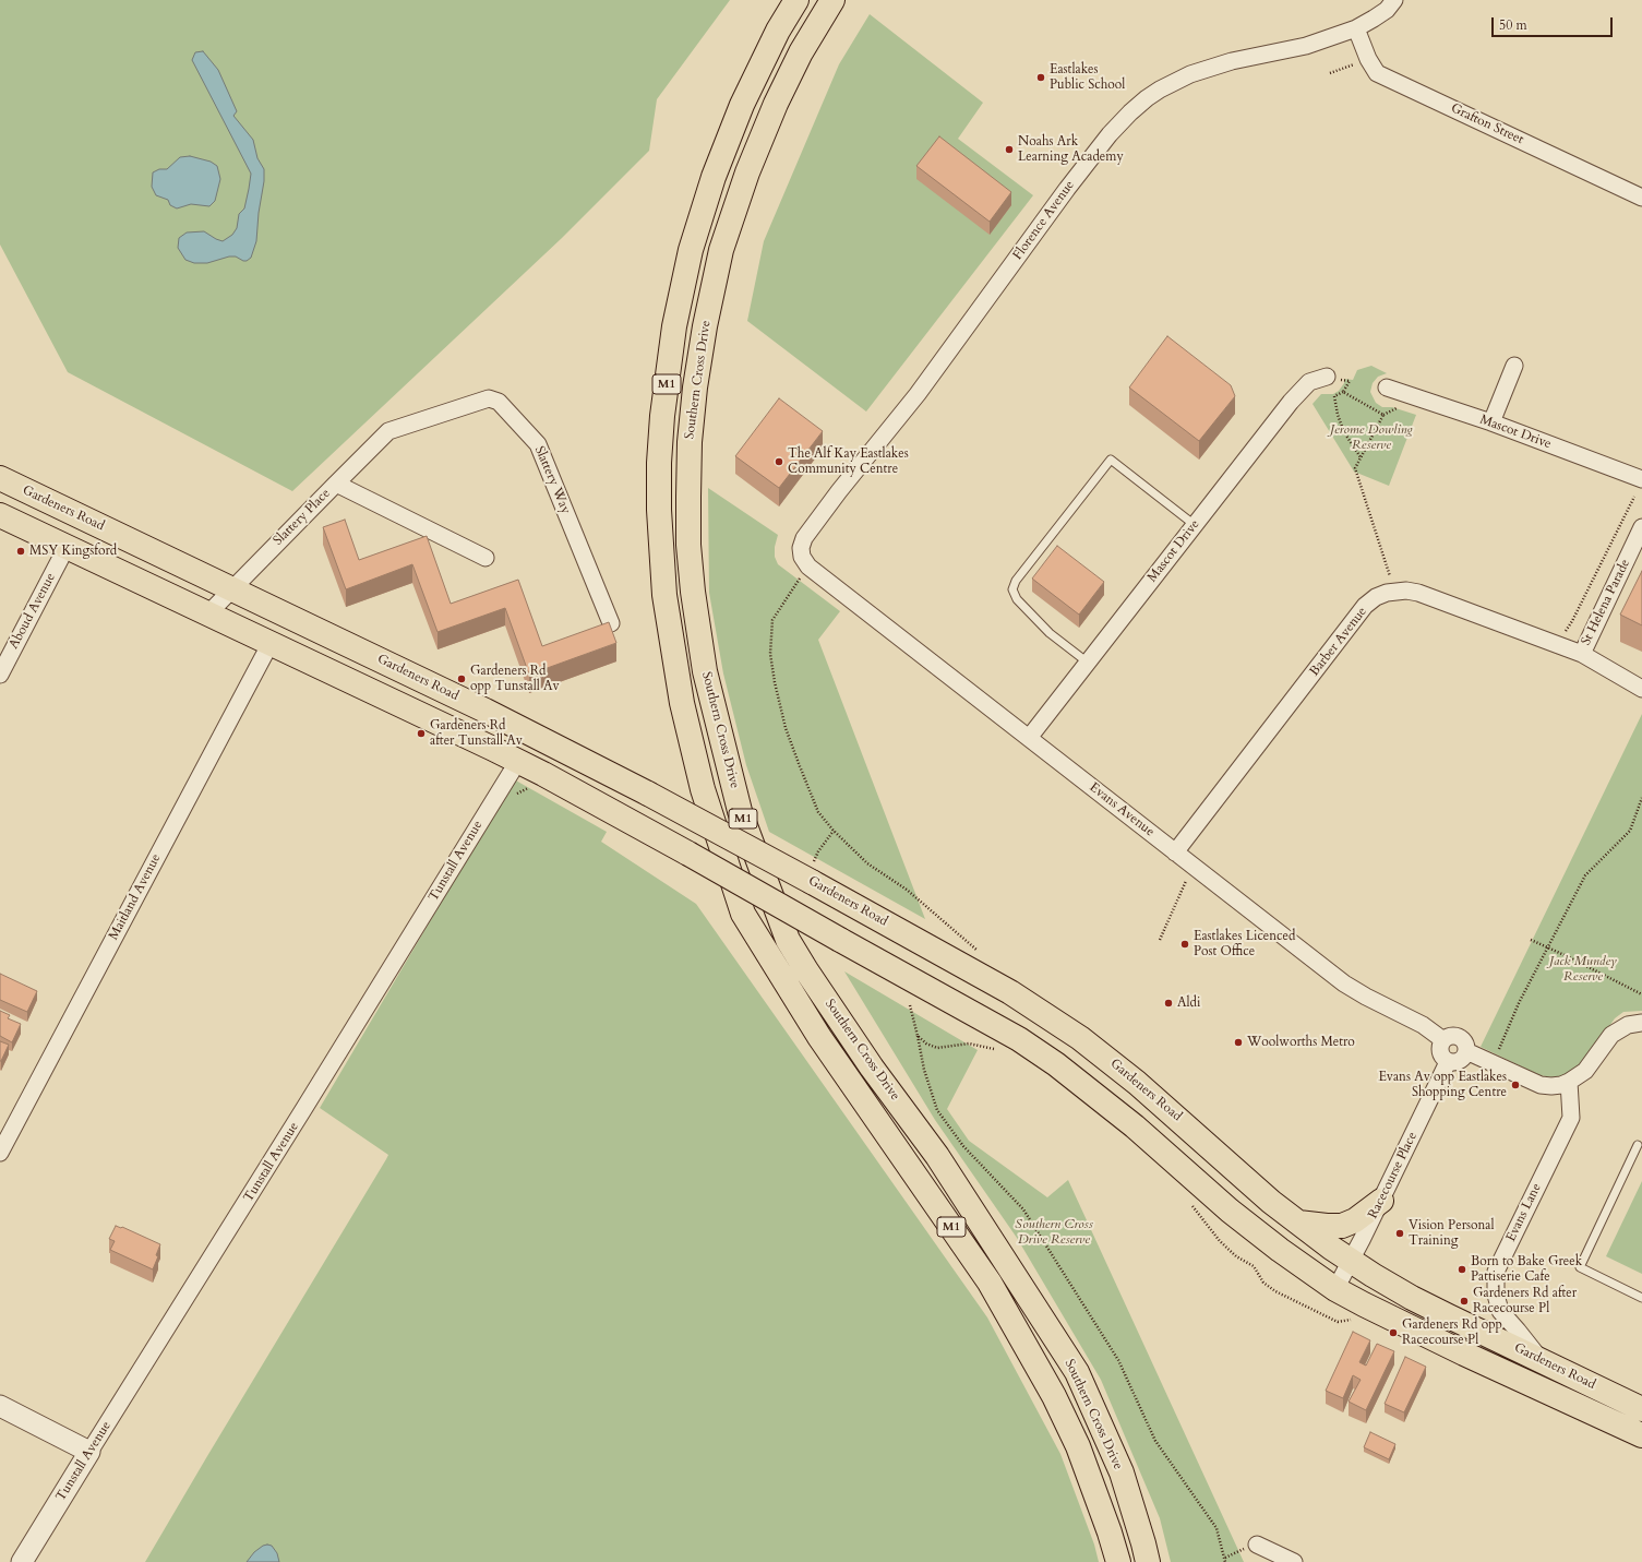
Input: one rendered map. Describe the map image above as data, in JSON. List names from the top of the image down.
{
  "streets": {
    "main road": ["Southern Cross Drive", "M1", "Gardeners Road"],
    "street": [
      "Grafton Street",
      "Florence Avenue",
      "Mascot Drive",
      "Slattery Way",
      "Slattery Place",
      "St Helena Parade",
      "Aboud Avenue",
      "Barber Avenue",
      "Evans Avenue",
      "Tunstall Avenue",
      "Maitland Avenue",
      "Racecourse Place",
      "Evans Lane"
    ]
  },
  "crossings": [
    ["Grafton Street", "Florence Avenue"],
    ["Florence Avenue", "Evans Avenue"],
    ["Mascot Drive", "Evans Avenue"],
    ["Slattery Way", "Slattery Place"],
    ["Gardeners Road", "Slattery Place"],
    ["Gardeners Road", "Aboud Avenue"],
    ["Gardeners Road", "Tunstall Avenue"],
    ["Gardeners Road", "Maitland Avenue"],
    ["Gardeners Road", "Racecourse Place"],
    ["Gardeners Road", "Evans Lane"],
    ["St Helena Parade", "Barber Avenue"],
    ["Barber Avenue", "Evans Avenue"],
    ["Evans Avenue", "Racecourse Place"]
  ],
  "parks": ["Jerome Dowling Reserve", "Jack Mundey Reserve", "Southern Cross Drive Reserve"],
  "places": [
    "Eastlakes Public School",
    "Noahs Ark Learning Academy",
    "The Alf Kay Eastlakes Community Centre",
    "MSY Kingsford",
    "Gardeners Rd opp Tunstall Av",
    "Gardeners Rd after Tunstall Av",
    "Eastlakes Licenced Post Office",
    "Aldi",
    "Woolworths Metro",
    "Evans Av opp Eastlakes Shopping Centre",
    "Vision Personal Training",
    "Born to Bake Greek Pattiserie Cafe",
    "Gardeners Rd after Racecourse Pl",
    "Gardeners Rd opp Racecourse Pl"
  ],
  "scale_bar": "50 m"
}
